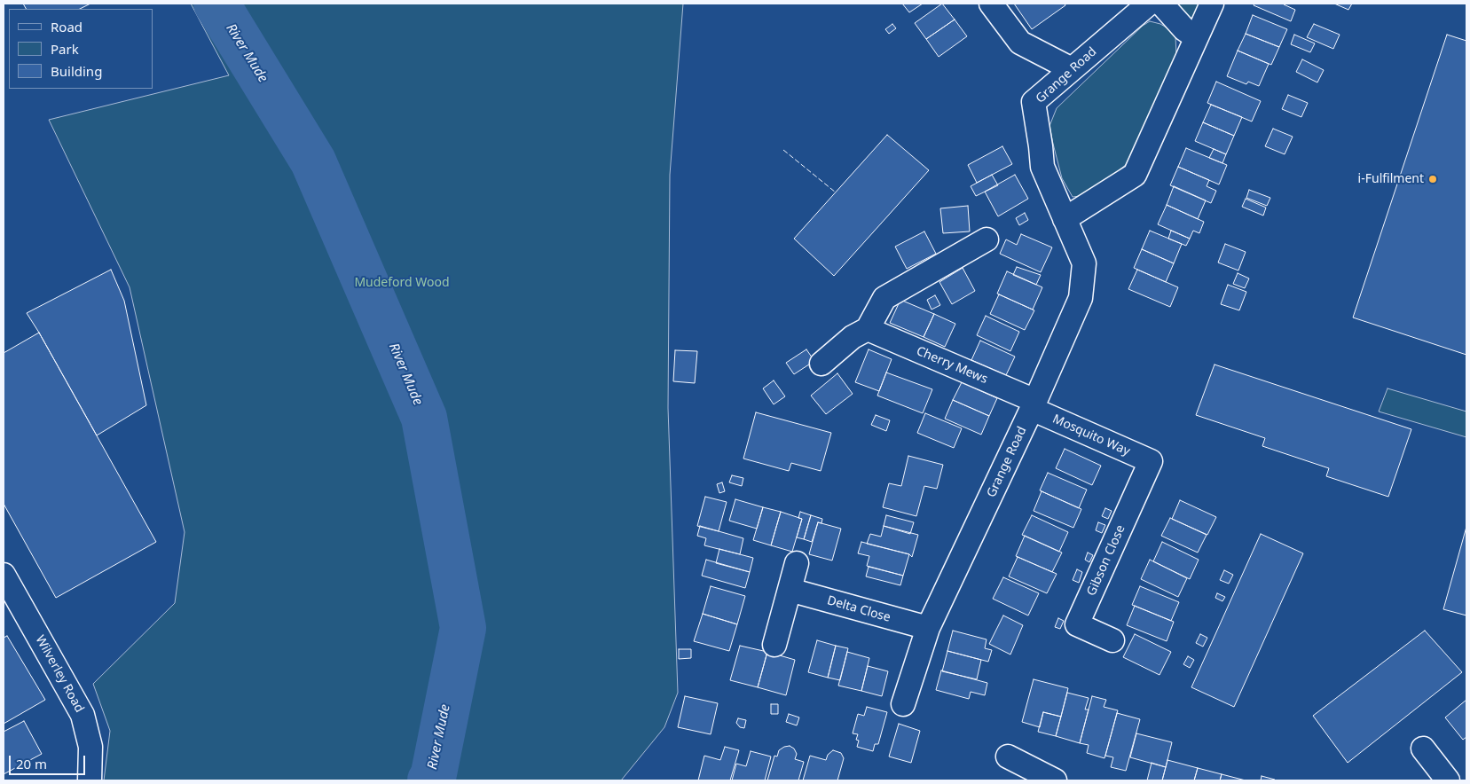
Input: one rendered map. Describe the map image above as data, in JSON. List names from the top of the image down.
{
  "streets": {
    "street": [
      "Grange Road",
      "Cherry Mews",
      "Mosquito Way",
      "Gibson Close",
      "Delta Close",
      "Wilverley Road"
    ]
  },
  "crossings": [
    ["Grange Road", "Cherry Mews"],
    ["Grange Road", "Mosquito Way"],
    ["Grange Road", "Delta Close"],
    ["Cherry Mews", "Mosquito Way"],
    ["Mosquito Way", "Gibson Close"]
  ],
  "water": ["River Mude"],
  "parks": ["Mudeford Wood"],
  "places": ["i-Fulfilment"],
  "legend": ["Road", "Park", "Building"],
  "scale_bar": "20 m"
}
